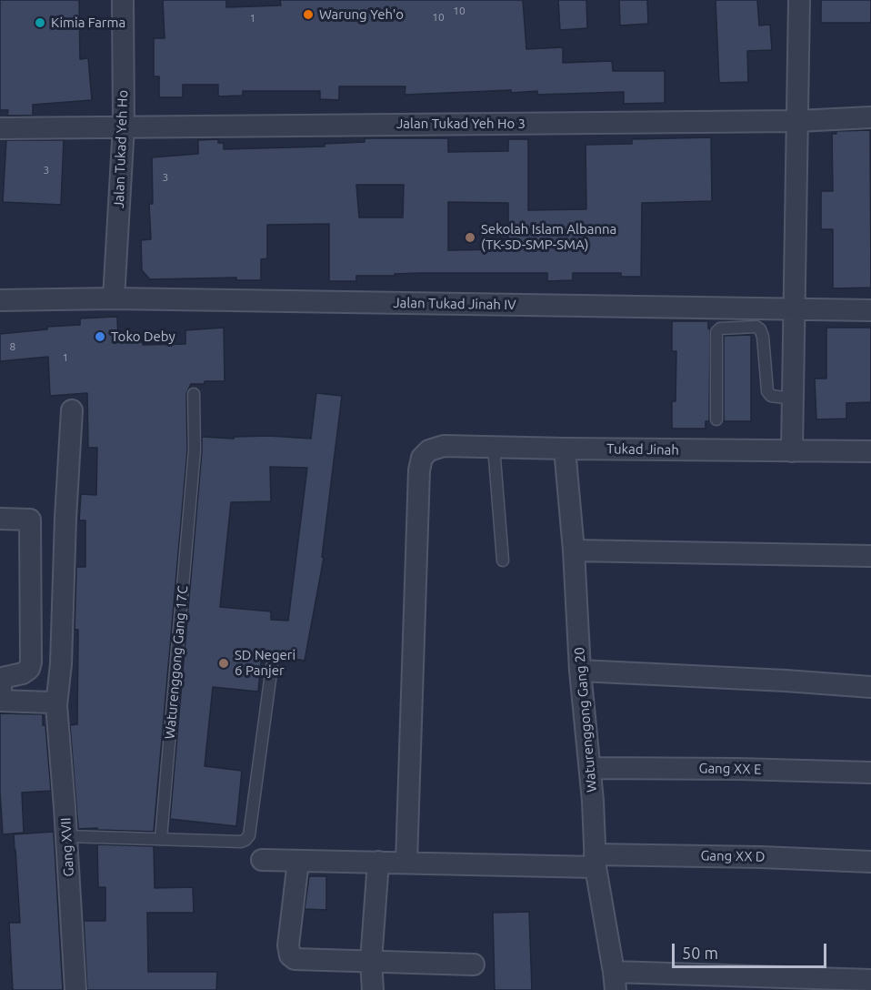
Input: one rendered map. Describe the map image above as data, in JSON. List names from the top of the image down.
{
  "streets": {
    "street": [
      "Jalan Tukad Yeh Ho 3",
      "Jalan Tukad Yeh Ho",
      "Jalan Tukad Jinah IV",
      "Tukad Jinah",
      "Waturenggong Gang 20",
      "Gang XX E",
      "Gang XVII",
      "Gang XX D"
    ],
    "lane": ["Waturenggong Gang 17C"]
  },
  "crossings": [
    ["Jalan Tukad Yeh Ho 3", "Jalan Tukad Yeh Ho"],
    ["Jalan Tukad Yeh Ho", "Jalan Tukad Jinah IV"],
    ["Tukad Jinah", "Waturenggong Gang 20"],
    ["Tukad Jinah", "Gang XX D"],
    ["Waturenggong Gang 20", "Gang XX E"],
    ["Waturenggong Gang 20", "Gang XX D"]
  ],
  "places": [
    "Warung Yeh'o",
    "Kimia Farma",
    "Sekolah Islam Albanna (TK-SD-SMP-SMA)",
    "Toko Deby",
    "SD Negeri 6 Panjer"
  ],
  "house_numbers": [
    "10",
    "10",
    "1",
    "3",
    "3",
    "8",
    "1"
  ],
  "scale_bar": "50 m"
}
